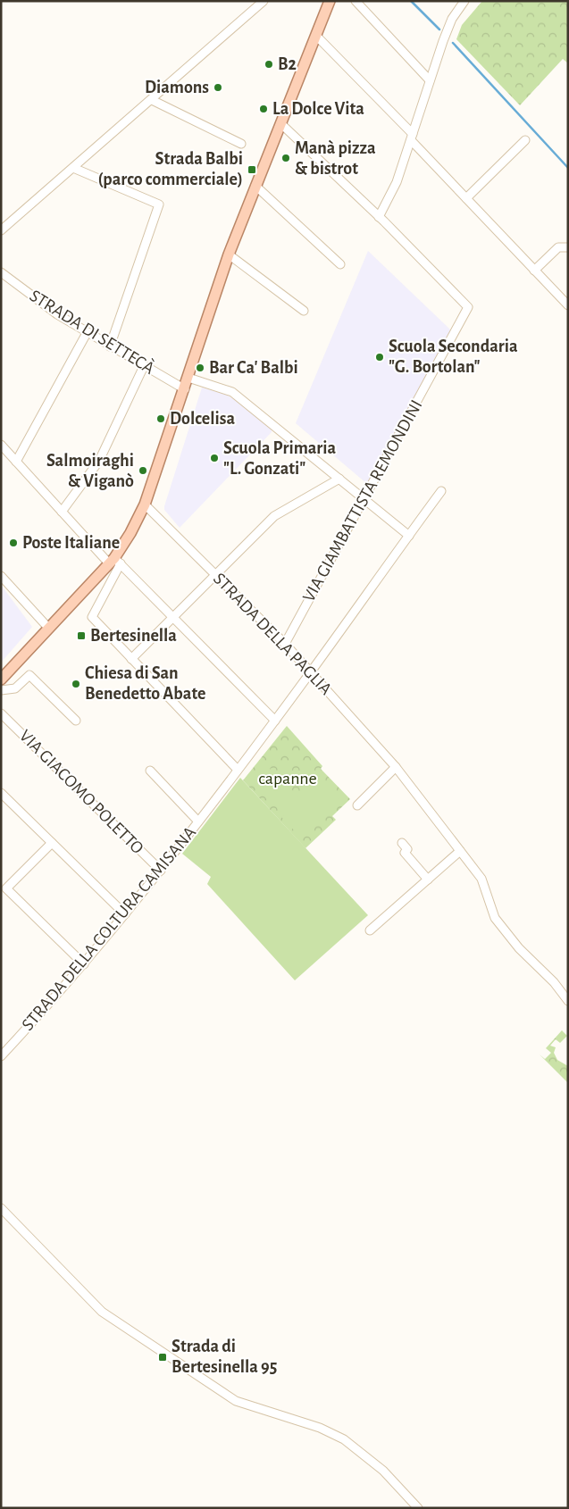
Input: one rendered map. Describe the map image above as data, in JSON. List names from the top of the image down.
{
  "streets": {
    "street": [
      "STRADA DI SETTECÀ",
      "VIA GIAMBATTISTA REMONDINI",
      "STRADA DELLA PAGLIA",
      "VIA GIACOMO POLETTO",
      "STRADA DELLA COLTURA CAMISANA"
    ]
  },
  "crossings": [
    ["VIA GIAMBATTISTA REMONDINI", "STRADA DELLA PAGLIA"],
    ["STRADA DELLA PAGLIA", "STRADA DELLA COLTURA CAMISANA"],
    ["VIA GIACOMO POLETTO", "STRADA DELLA COLTURA CAMISANA"]
  ],
  "parks": ["capanne"],
  "places": {
    "other": [
      "B2",
      "Diamons",
      "La Dolce Vita",
      "Manà pizza & bistrot",
      "Scuola Secondaria \"G. Bortolan\"",
      "Bar Ca' Balbi",
      "Dolcelisa",
      "Scuola Primaria \"L. Gonzati\"",
      "Salmoiraghi & Viganò",
      "Poste Italiane",
      "Chiesa di San Benedetto Abate"
    ],
    "transit": ["Strada Balbi (parco commerciale)", "Bertesinella", "Strada di Bertesinella 95"]
  }
}
